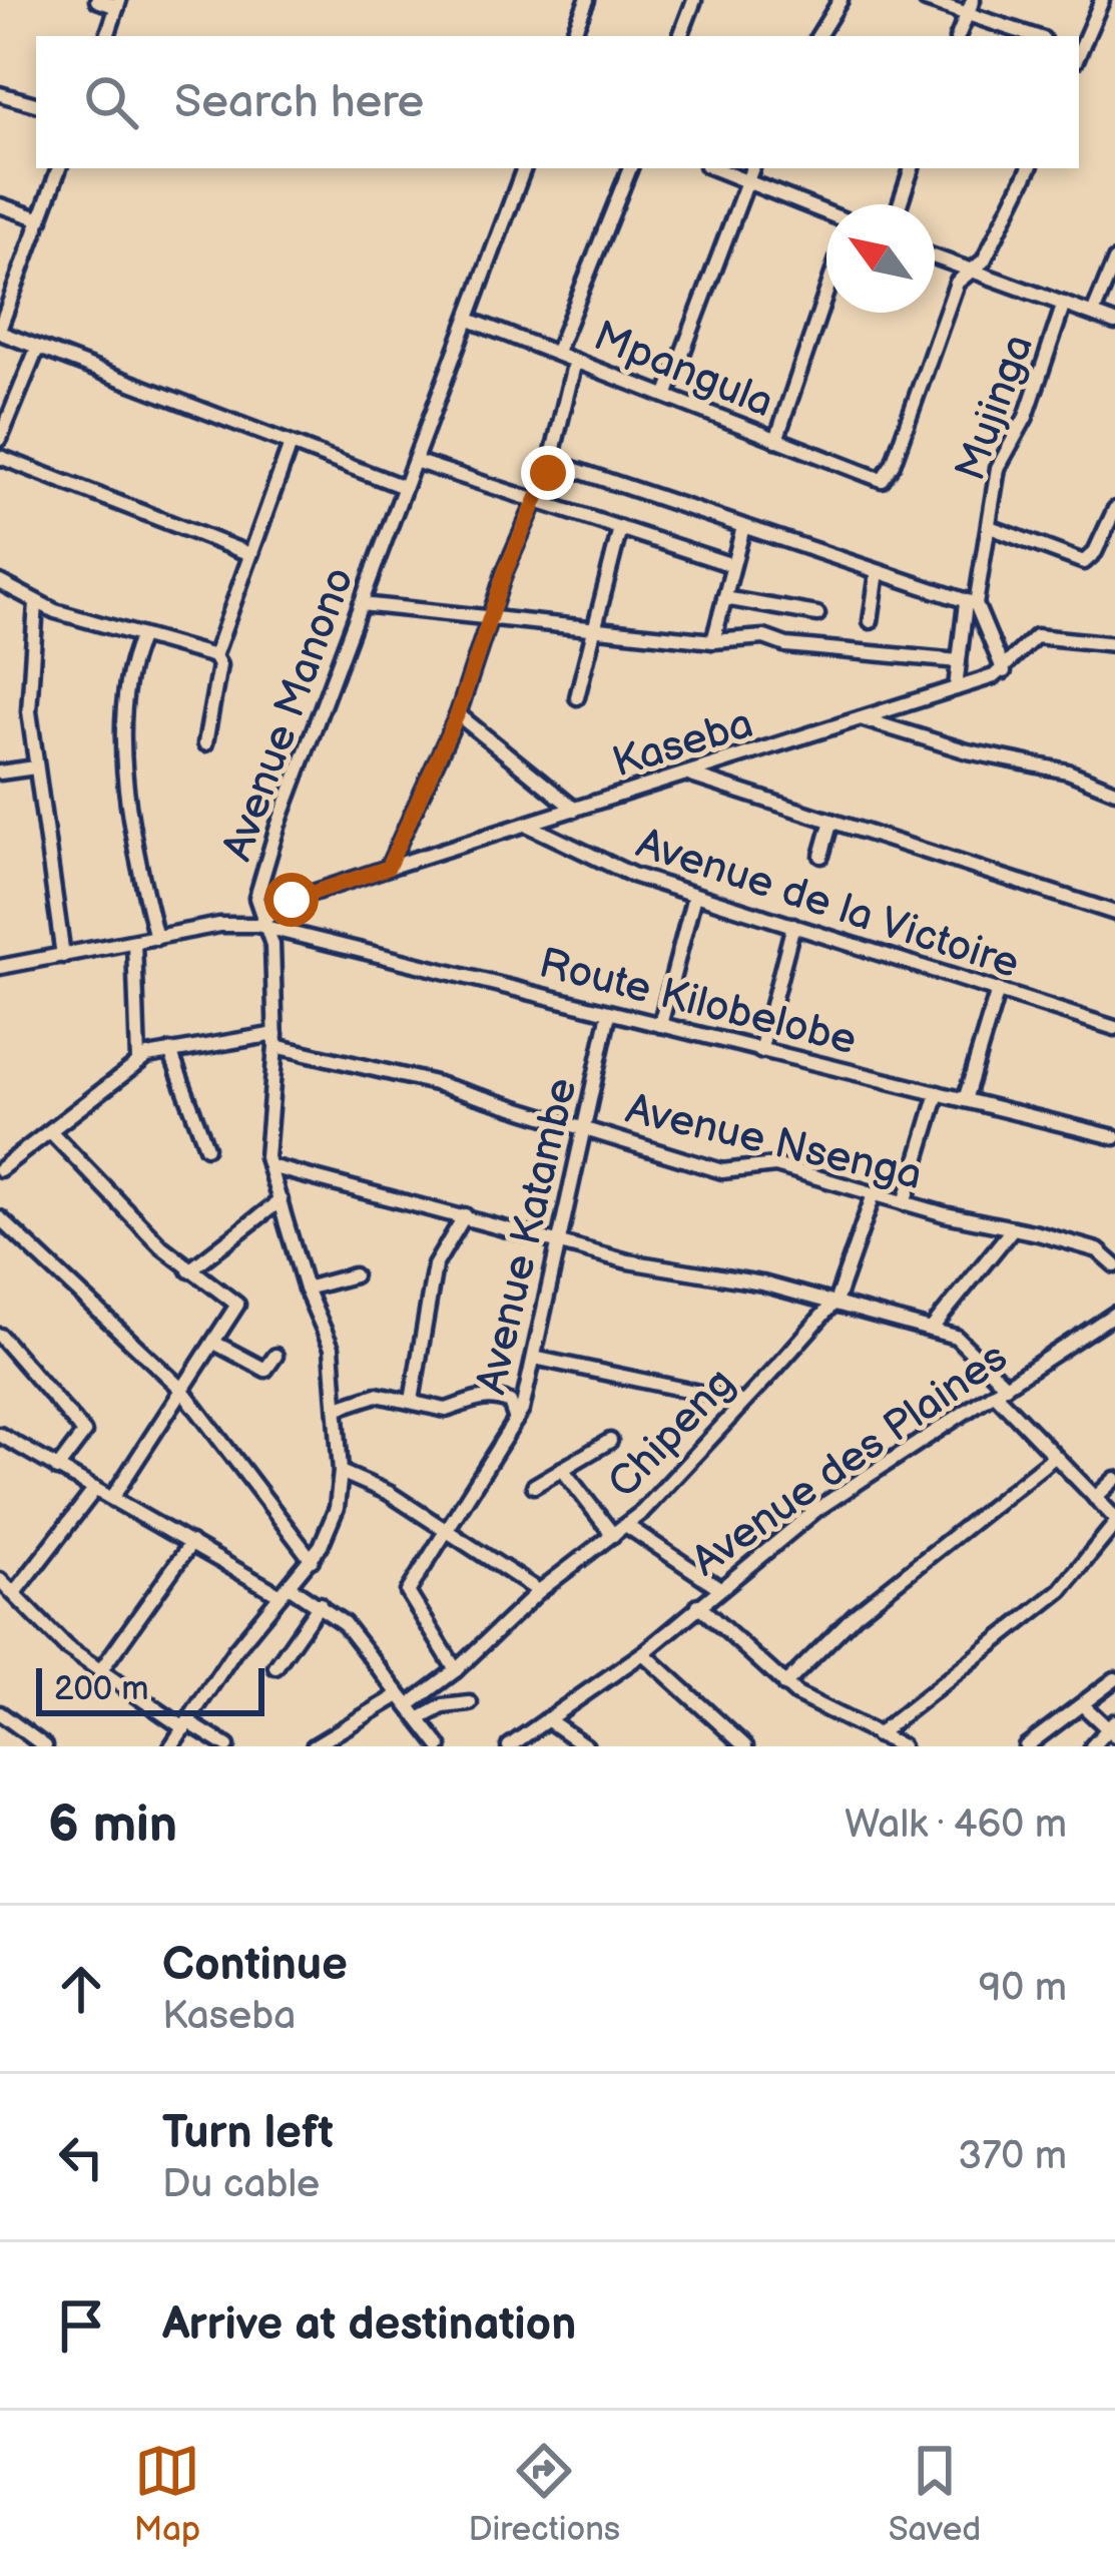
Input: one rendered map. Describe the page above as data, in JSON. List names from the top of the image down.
{
  "streets": {
    "street": [
      "Mpangula",
      "Mujinga",
      "Avenue Manono",
      "Kaseba",
      "Avenue de la Victoire",
      "Route Kilobelobe",
      "Avenue Nsenga",
      "Avenue Katambe",
      "Chipeng",
      "Avenue des Plaines"
    ]
  },
  "crossings": [
    ["Mpangula", "Avenue Manono"],
    ["Mujinga", "Kaseba"],
    ["Avenue Manono", "Kaseba"],
    ["Avenue Manono", "Route Kilobelobe"],
    ["Avenue Manono", "Avenue Nsenga"],
    ["Kaseba", "Avenue de la Victoire"],
    ["Kaseba", "Route Kilobelobe"],
    ["Route Kilobelobe", "Avenue Katambe"],
    ["Avenue Nsenga", "Avenue Katambe"],
    ["Avenue Nsenga", "Chipeng"],
    ["Avenue Katambe", "Chipeng"]
  ],
  "scale_bar": "200 m",
  "north": "top left",
  "page": {
    "search": "Search here",
    "scale": "200 m",
    "heading": ["6 min", "Walk · 460 m"],
    "list": [
      ["Continue", "Kaseba", "90 m"],
      ["Turn left", "Du cable", "370 m"],
      "Arrive at destination"
    ],
    "nav": ["Map", "Directions", "Saved"]
  }
}
